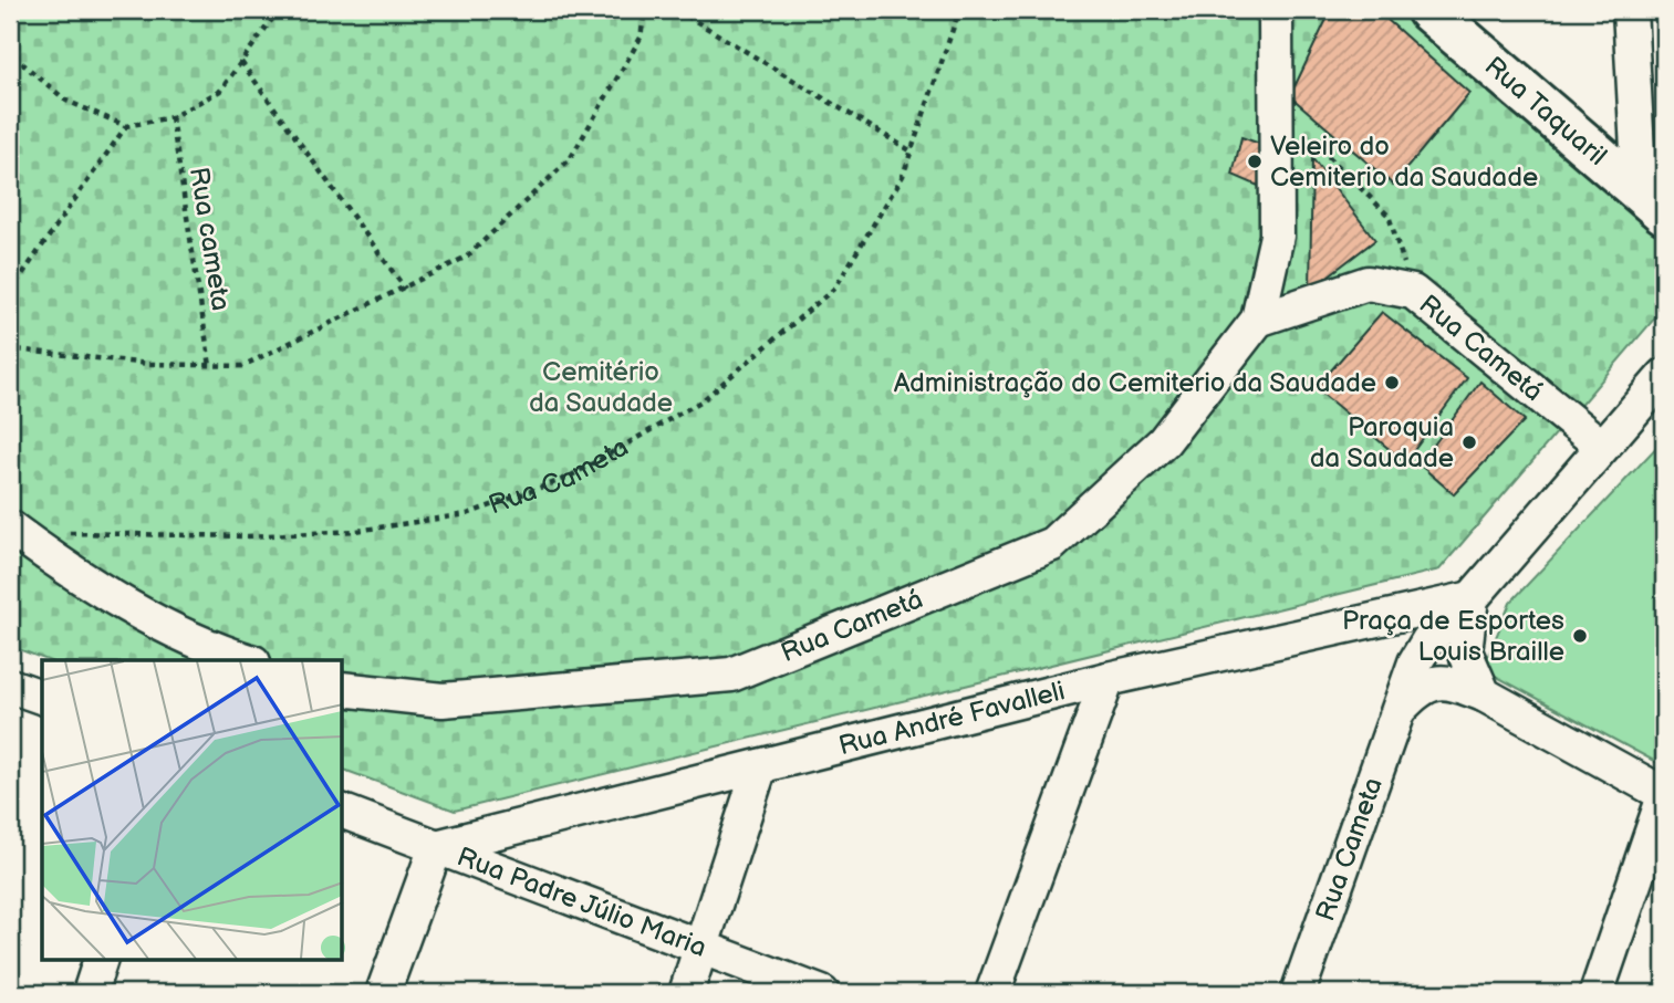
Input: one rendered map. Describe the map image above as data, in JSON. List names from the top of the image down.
{
  "streets": {
    "street": [
      "Rua Taquaril",
      "Rua Cametá",
      "Rua Cameta",
      "Rua André Favalleli",
      "Rua Padre Júlio Maria"
    ],
    "path": ["Rua cameta"]
  },
  "crossings": [
    ["Rua Cametá", "Rua Cameta"],
    ["Rua Cameta", "Rua André Favalleli"],
    ["Rua André Favalleli", "Rua Padre Júlio Maria"]
  ],
  "parks": ["Cemitério da Saudade"],
  "places": [
    "Veleiro do Cemiterio da Saudade",
    "Administração do Cemiterio da Saudade",
    "Paroquia da Saudade",
    "Praça de Esportes Louis Braille"
  ]
}
